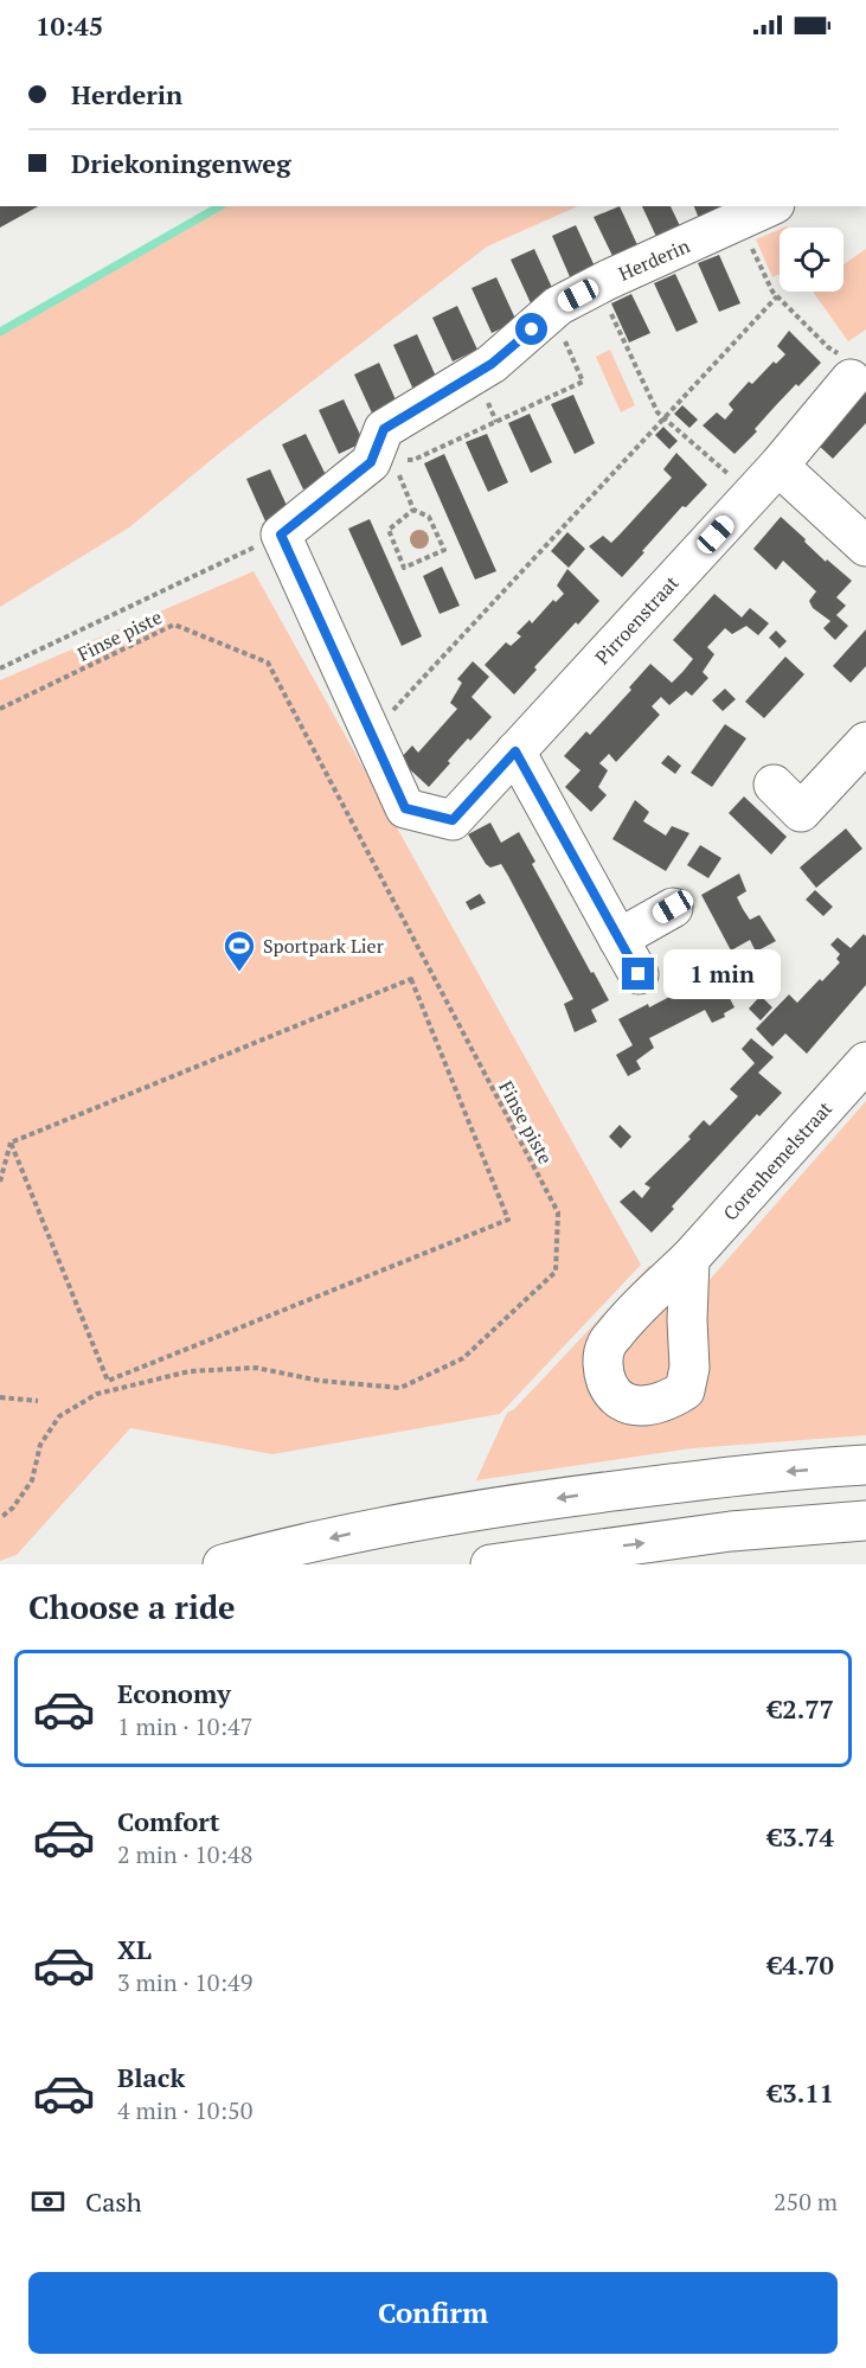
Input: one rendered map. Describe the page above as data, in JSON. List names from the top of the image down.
{
  "streets": {
    "main road": ["Herderin", "Pirroenstraat", "Corenhemelstraat"],
    "path": ["Finse piste"]
  },
  "places": {
    "sports": ["Sportpark Lier"]
  },
  "page": {
    "status": "10:45",
    "banner": ["Herderin", "Driekoningenweg"],
    "bubble": "1 min",
    "heading": "Choose a ride",
    "list": [
      {
        "name": "Economy",
        "note": "1 min · 10:47",
        "value": "€2.77"
      },
      {
        "name": "Comfort",
        "note": "2 min · 10:48",
        "value": "€3.74"
      },
      {
        "name": "XL",
        "note": "3 min · 10:49",
        "value": "€4.70"
      },
      {
        "name": "Black",
        "note": "4 min · 10:50",
        "value": "€3.11"
      }
    ],
    "pay": ["Cash", "250 m"],
    "buttons": "Confirm"
  }
}
